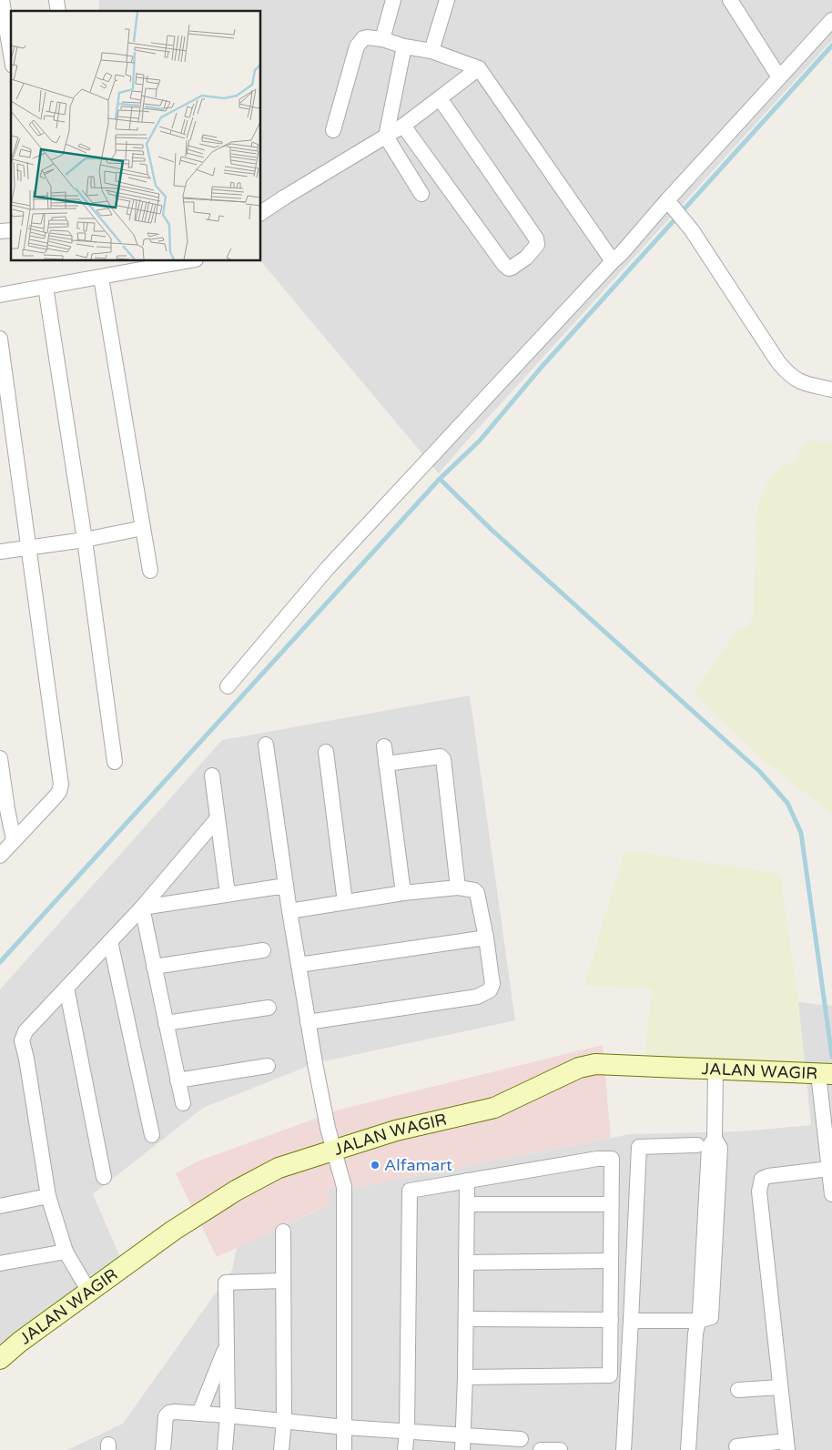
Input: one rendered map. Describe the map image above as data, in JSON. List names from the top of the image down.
{
  "streets": {
    "street": ["JALAN WAGIR"]
  },
  "places": ["Alfamart"]
}
